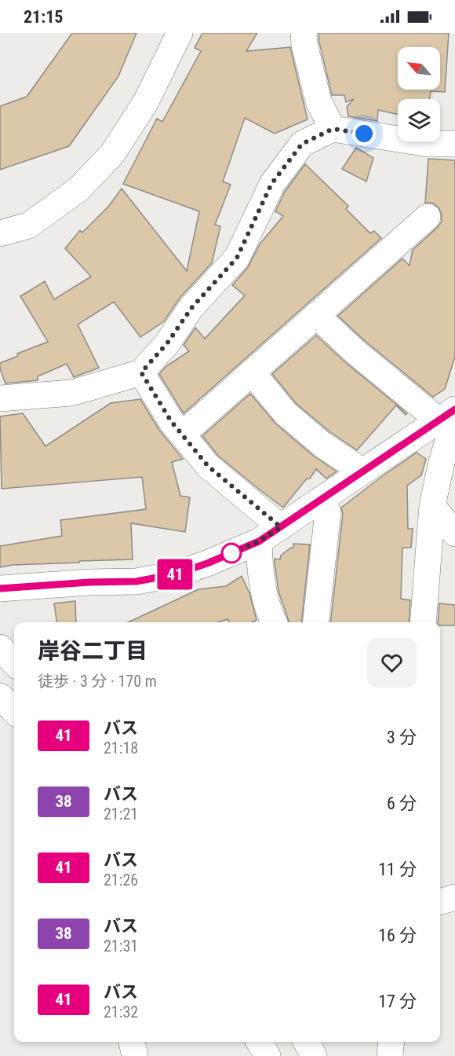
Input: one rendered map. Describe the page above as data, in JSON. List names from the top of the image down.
{
  "lines": ["bus line 41"],
  "north": "top left",
  "page": {
    "status": "21:15",
    "on_map": "41",
    "heading": ["岸谷二丁目", "徒歩 · 3 分 · 170 m"],
    "list": [
      {
        "mark": "41",
        "name": "バス",
        "note": "21:18",
        "value": "3 分"
      },
      {
        "mark": "38",
        "name": "バス",
        "note": "21:21",
        "value": "6 分"
      },
      {
        "mark": "41",
        "name": "バス",
        "note": "21:26",
        "value": "11 分"
      },
      {
        "mark": "38",
        "name": "バス",
        "note": "21:31",
        "value": "16 分"
      },
      {
        "mark": "41",
        "name": "バス",
        "note": "21:32",
        "value": "17 分"
      }
    ]
  }
}
